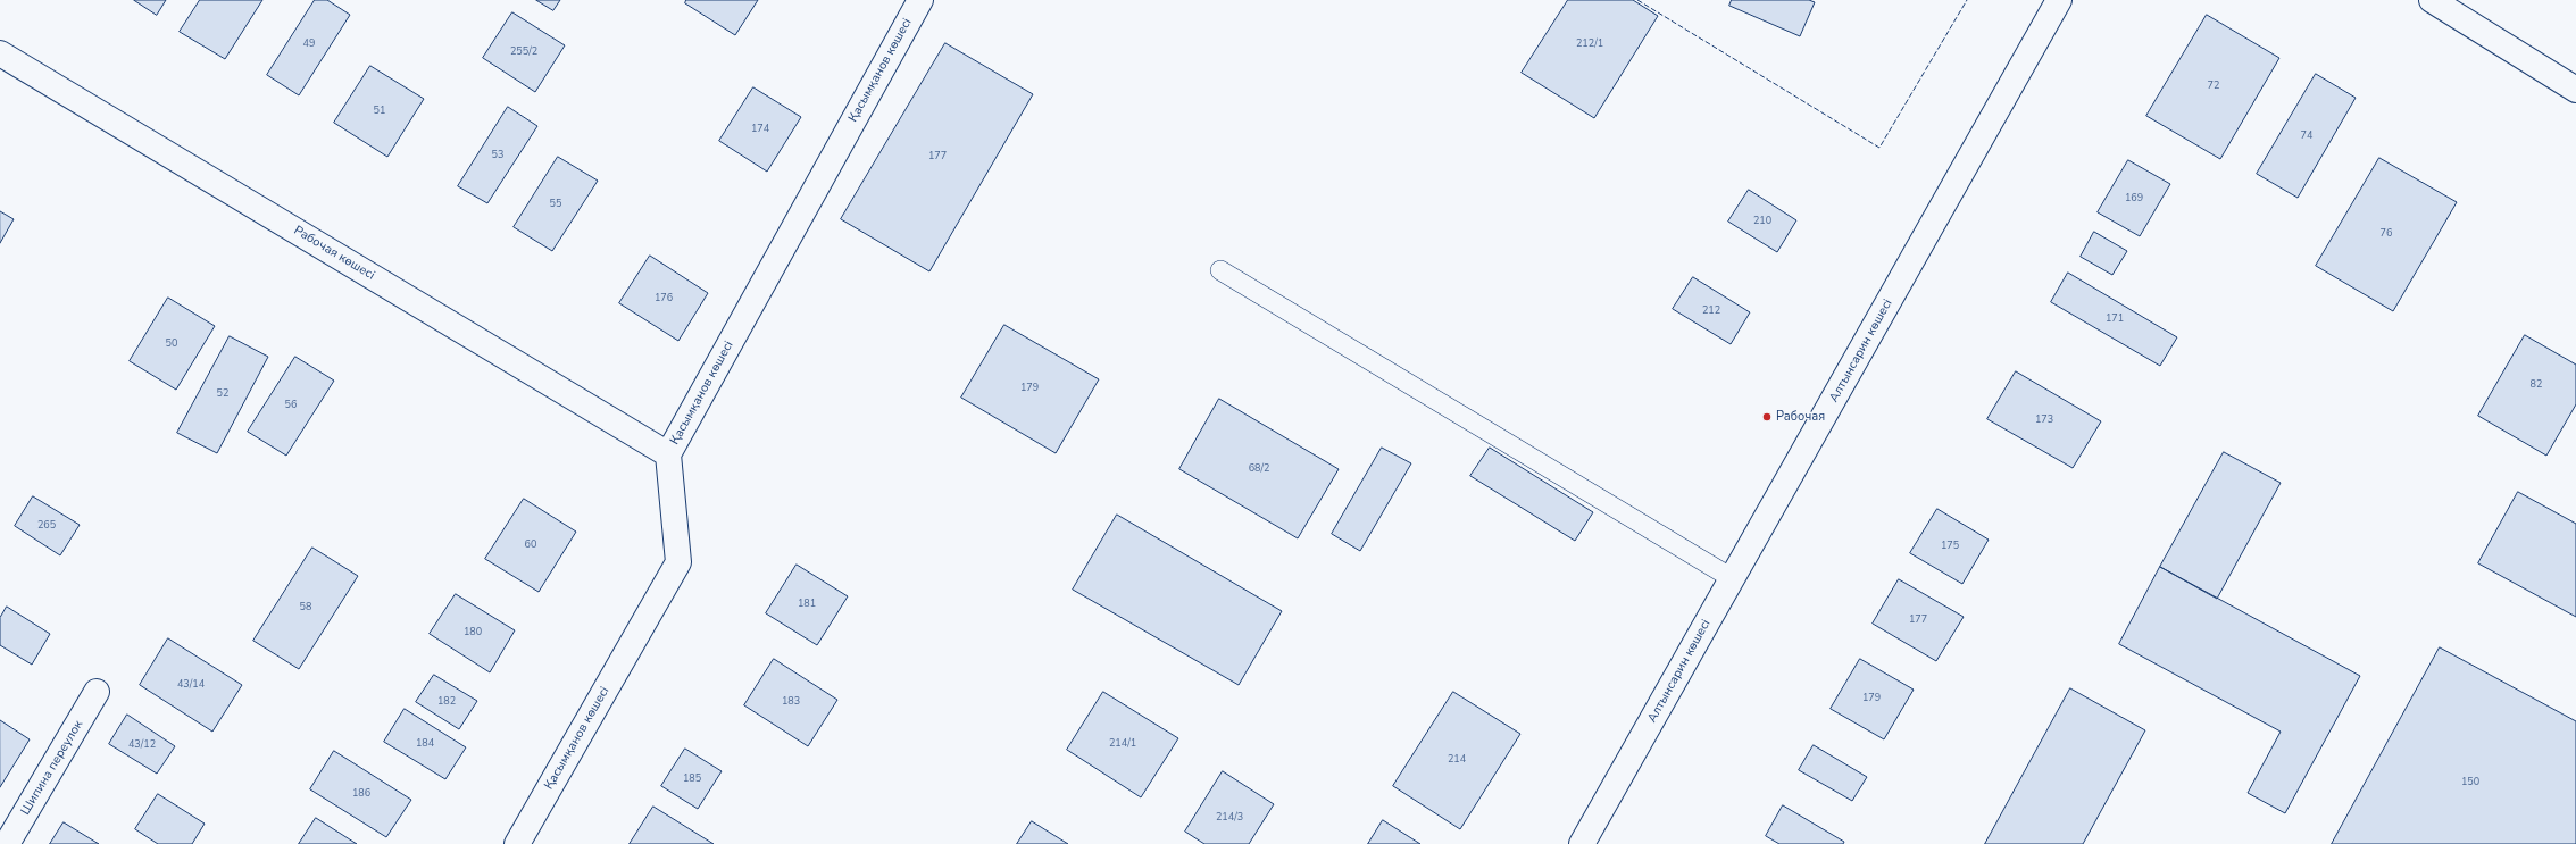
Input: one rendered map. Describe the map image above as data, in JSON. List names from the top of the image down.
{
  "streets": {
    "street": [
      "Қасымқанов көшесі",
      "Рабочая көшесі",
      "Алтынсарин көшесі",
      "Шипина переулок"
    ]
  },
  "crossings": [
    ["Қасымқанов көшесі", "Рабочая көшесі"]
  ],
  "places": ["Рабочая"],
  "house_numbers": [
    "49",
    "212/1",
    "255/2",
    "72",
    "51",
    "174",
    "74",
    "53",
    "177",
    "169",
    "55",
    "210",
    "76",
    "176",
    "212",
    "171",
    "50",
    "82",
    "179",
    "52",
    "56",
    "173",
    "68/2",
    "265",
    "60",
    "175",
    "181",
    "58",
    "177",
    "180",
    "43/14",
    "179",
    "182",
    "183",
    "184",
    "214/1",
    "43/12",
    "214",
    "185",
    "150",
    "186",
    "214/3"
  ]
}
